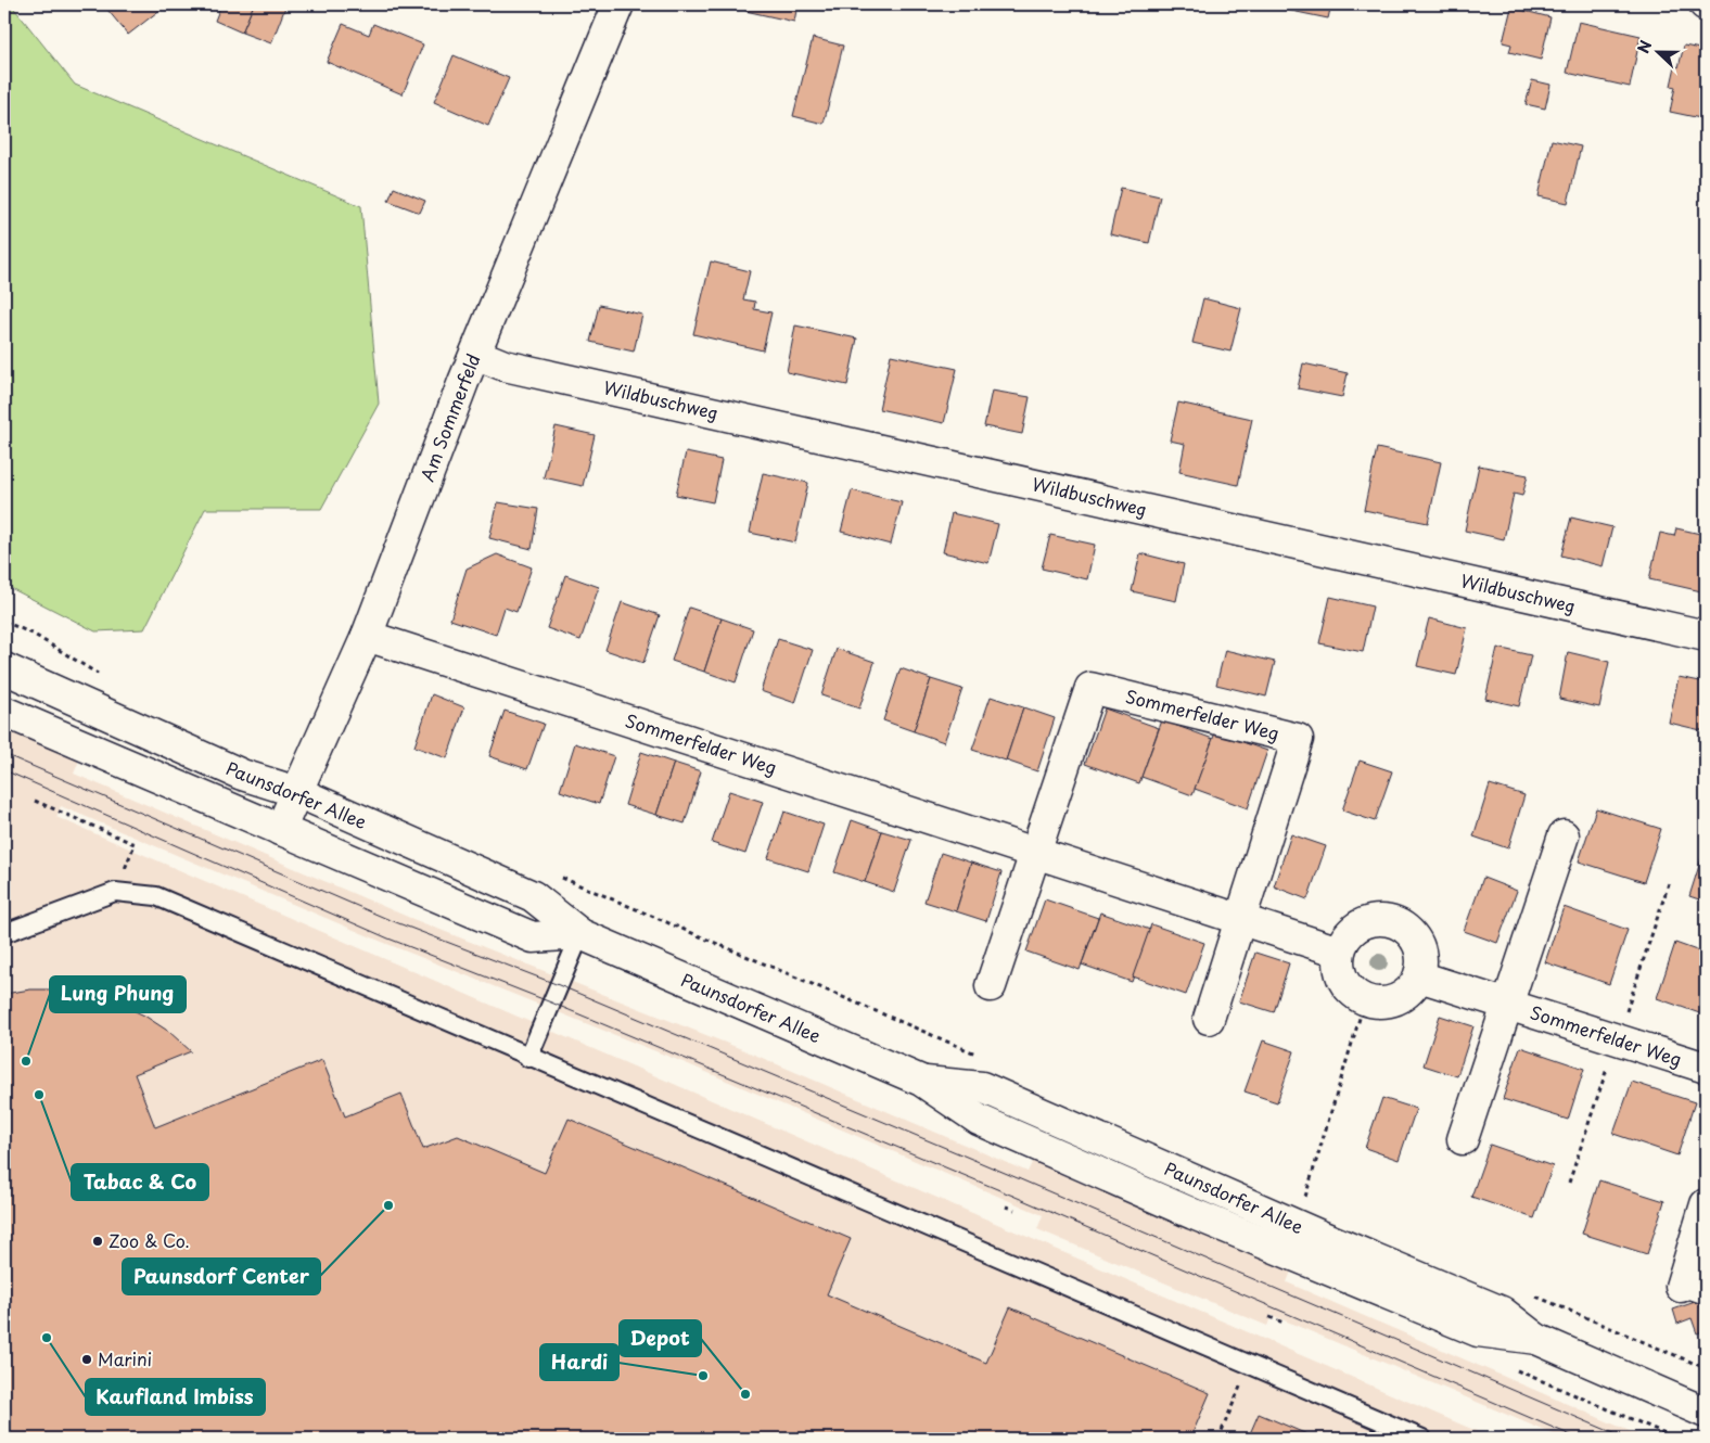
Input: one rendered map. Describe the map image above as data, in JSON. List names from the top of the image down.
{
  "streets": {
    "street": [
      "Wildbuschweg",
      "Am Sommerfeld",
      "Sommerfelder Weg",
      "Paunsdorfer Allee"
    ]
  },
  "crossings": [
    ["Wildbuschweg", "Am Sommerfeld"],
    ["Am Sommerfeld", "Sommerfelder Weg"],
    ["Am Sommerfeld", "Paunsdorfer Allee"]
  ],
  "places": [
    "Lung Phung",
    "Tabac & Co",
    "Paunsdorf Center",
    "Zoo & Co.",
    "Kaufland Imbiss",
    "Marini",
    "Hardi",
    "Depot"
  ],
  "north": "left"
}
